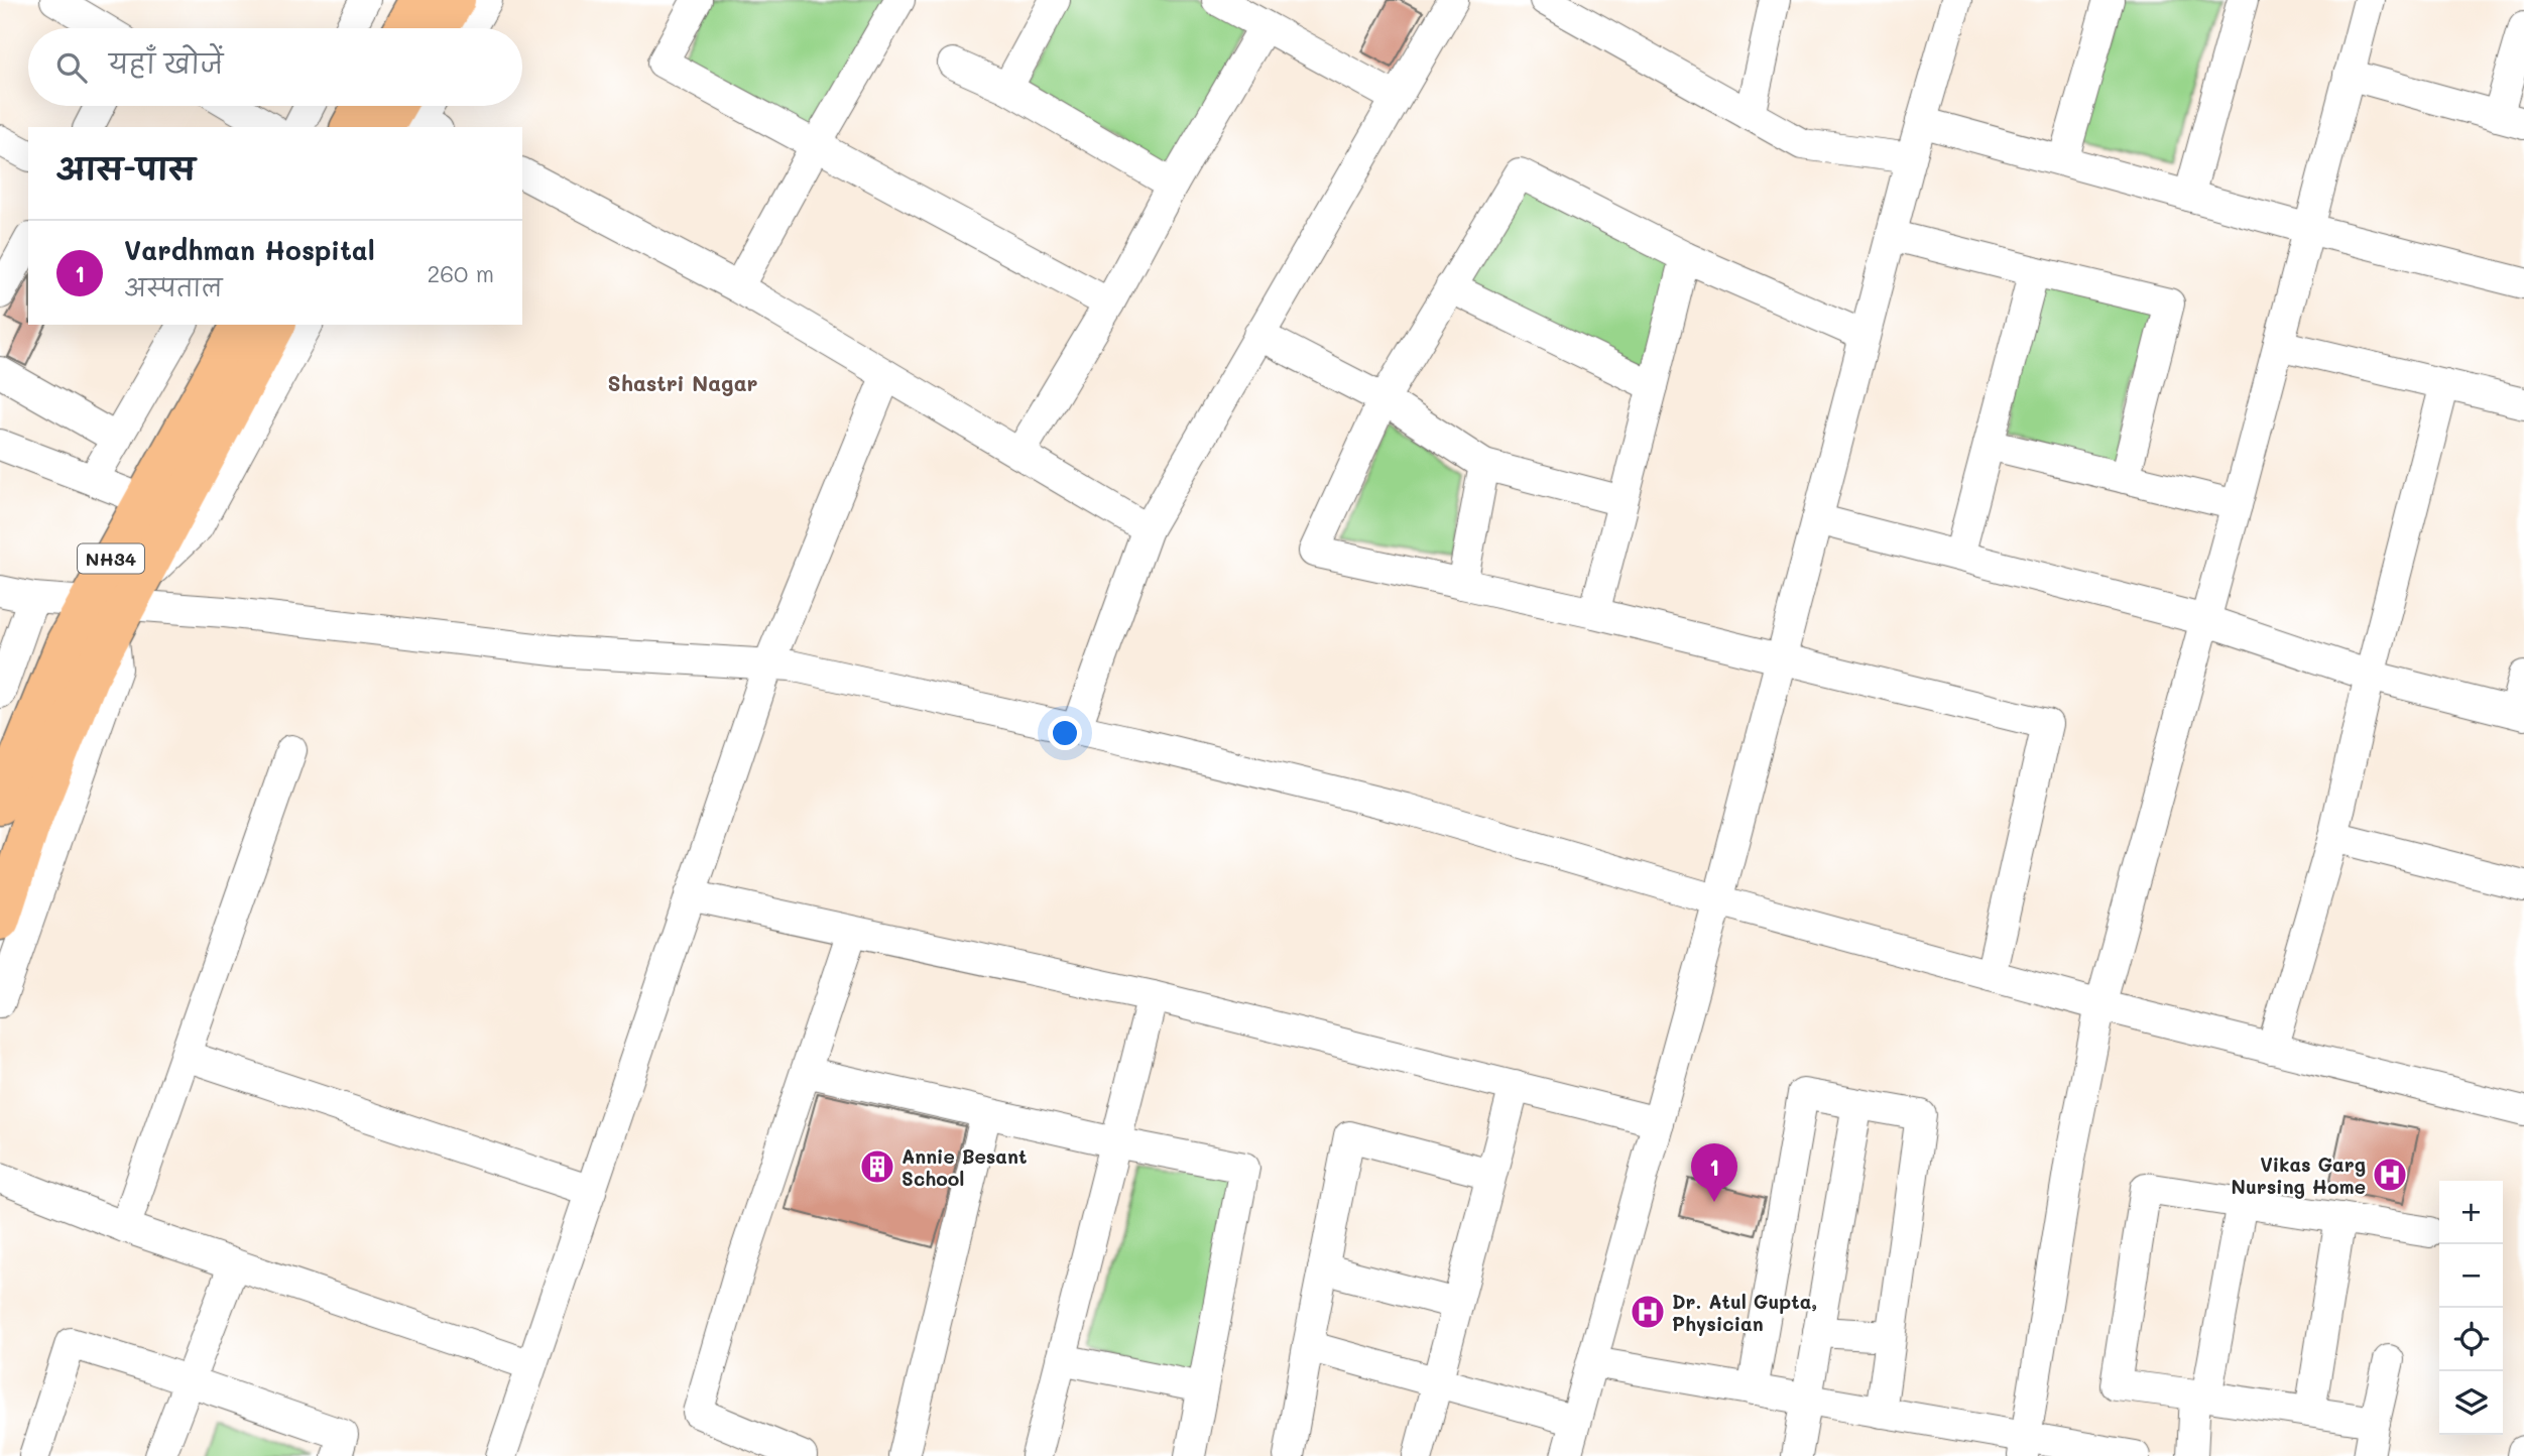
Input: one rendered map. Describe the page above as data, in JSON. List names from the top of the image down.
{
  "streets": {
    "highway": ["NH34"]
  },
  "districts": ["Shastri Nagar"],
  "places": {
    "building": ["Annie Besant School"],
    "hospital": ["Vikas Garg Nursing Home", "Dr. Atul Gupta, Physician"]
  },
  "page": {
    "search": "यहाँ खोजें",
    "heading": "आस-पास",
    "list": [
      {
        "mark": "1",
        "name": "Vardhman Hospital",
        "note": "अस्पताल",
        "value": "260 m"
      }
    ],
    "pins": "1",
    "map_buttons": ["+", "−"]
  }
}
